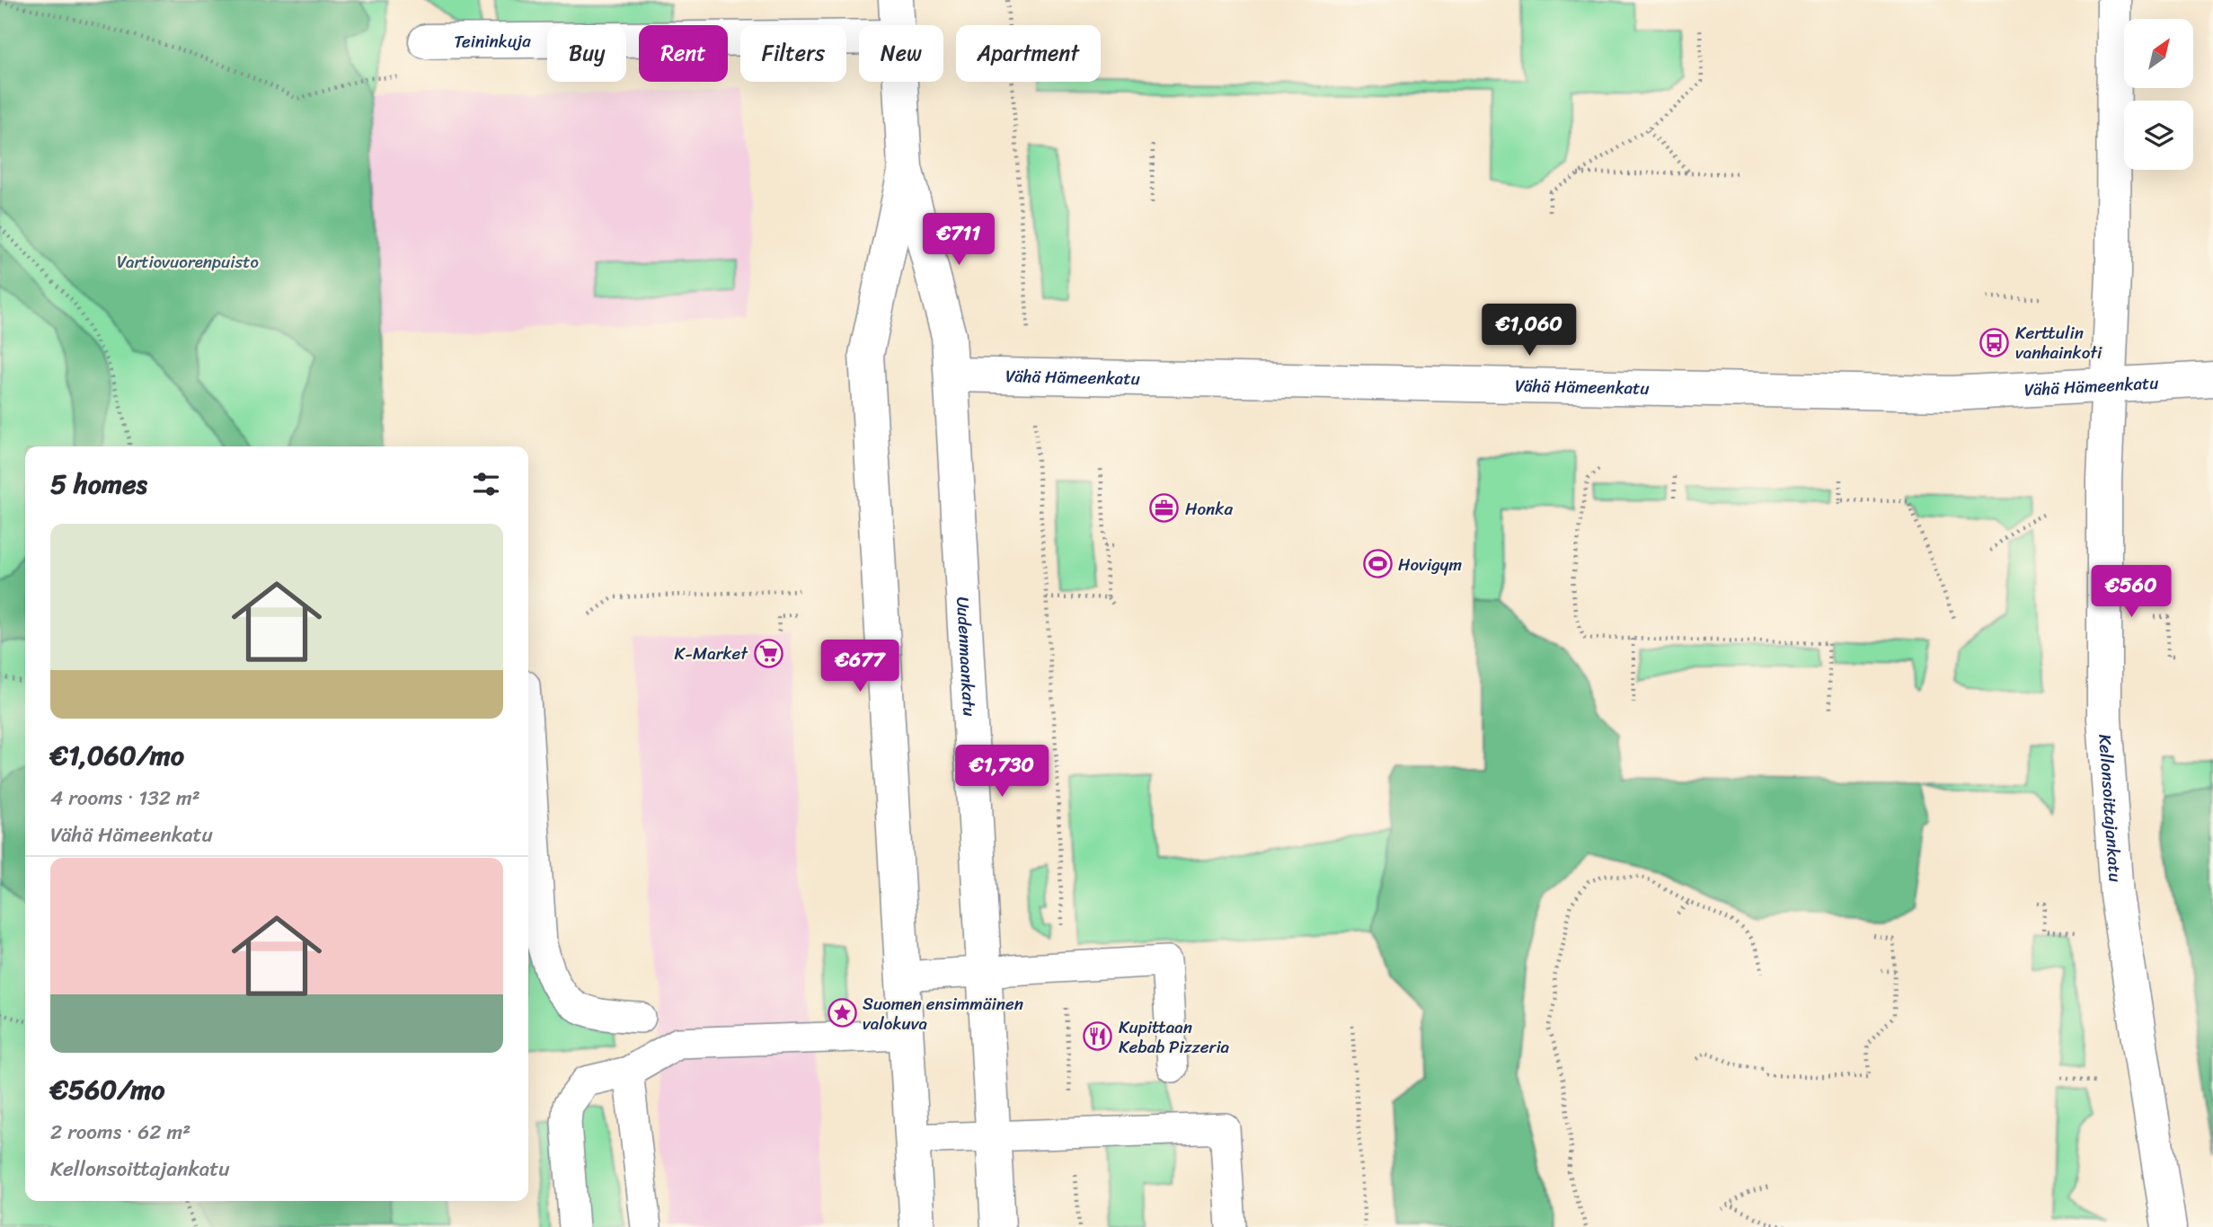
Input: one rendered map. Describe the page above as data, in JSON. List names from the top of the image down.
{
  "streets": {
    "street": [
      "Teininkuja",
      "Vähä Hämeenkatu",
      "Uudenmaankatu",
      "Kellonsoittajankatu"
    ]
  },
  "crossings": [
    ["Vähä Hämeenkatu", "Uudenmaankatu"],
    ["Vähä Hämeenkatu", "Kellonsoittajankatu"]
  ],
  "parks": ["Vartiovuorenpuisto"],
  "places": {
    "bus stop": ["Kerttulin vanhainkoti"],
    "office": ["Honka"],
    "sports": ["Hovigym"],
    "supermarket": ["K-Market"],
    "place": ["Suomen ensimmäinen valokuva"],
    "restaurant": ["Kupittaan Kebab Pizzeria"]
  },
  "north": "top right",
  "page": {
    "chip": [
      "Buy",
      "Rent",
      "Filters",
      "New",
      "Apartment"
    ],
    "price": [
      "€711",
      "€1,060",
      "€560",
      "€677",
      "€1,730"
    ],
    "heading": "5 homes",
    "list": [
      {
        "name": "€1,060/mo",
        "note": "4 rooms · 132 m² · Vähä Hämeenkatu"
      },
      {
        "name": "€560/mo",
        "note": "2 rooms · 62 m² · Kellonsoittajankatu"
      }
    ]
  }
}
